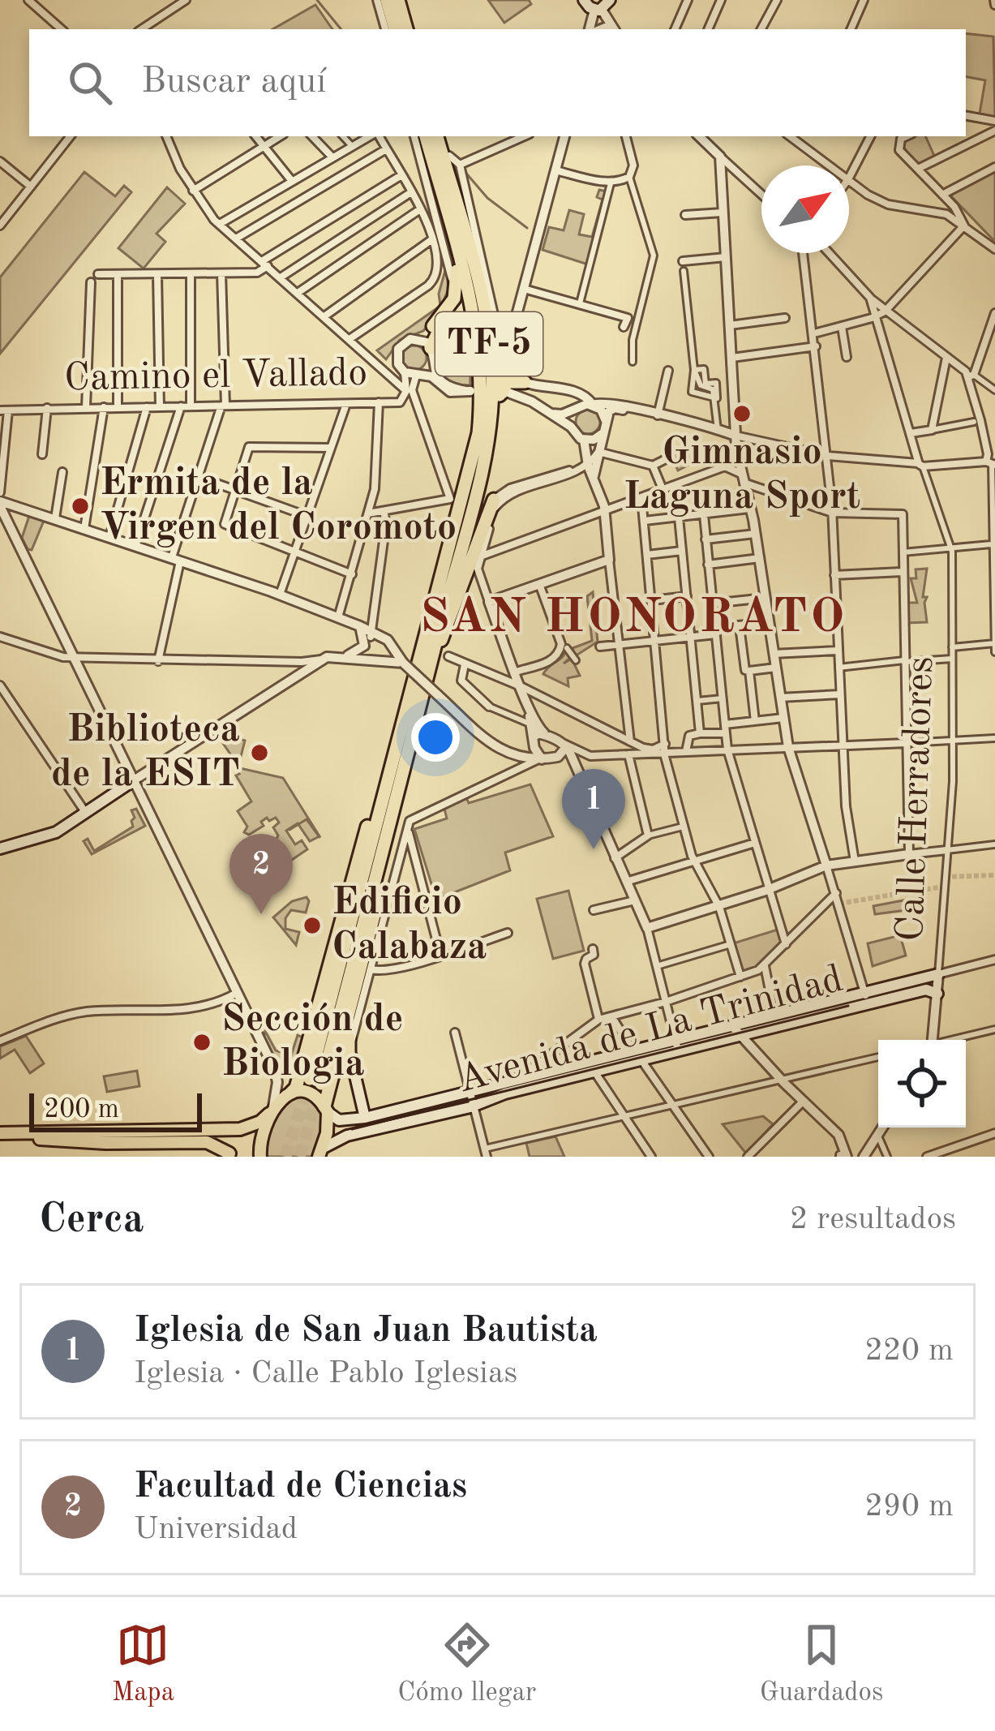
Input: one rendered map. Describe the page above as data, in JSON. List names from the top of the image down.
{
  "streets": {
    "highway": ["TF-5"],
    "main road": ["Avenida de La Trinidad"],
    "street": ["Camino el Vallado", "Calle Herradores"]
  },
  "crossings": [
    ["Calle Herradores", "Avenida de La Trinidad"]
  ],
  "districts": ["SAN HONORATO"],
  "places": [
    "Gimnasio Laguna Sport",
    "Ermita de la Virgen del Coromoto",
    "Biblioteca de la ESIT",
    "Edificio Calabaza",
    "Sección de Biologia"
  ],
  "scale_bar": "200 m",
  "north": "top right",
  "page": {
    "search": "Buscar aquí",
    "pins": ["1", "2"],
    "scale": "200 m",
    "heading": ["Cerca", "2 resultados"],
    "list": [
      {
        "mark": "1",
        "name": "Iglesia de San Juan Bautista",
        "note": "Iglesia · Calle Pablo Iglesias",
        "value": "220 m"
      },
      {
        "mark": "2",
        "name": "Facultad de Ciencias",
        "note": "Universidad",
        "value": "290 m"
      }
    ],
    "nav": ["Mapa", "Cómo llegar", "Guardados"]
  }
}
